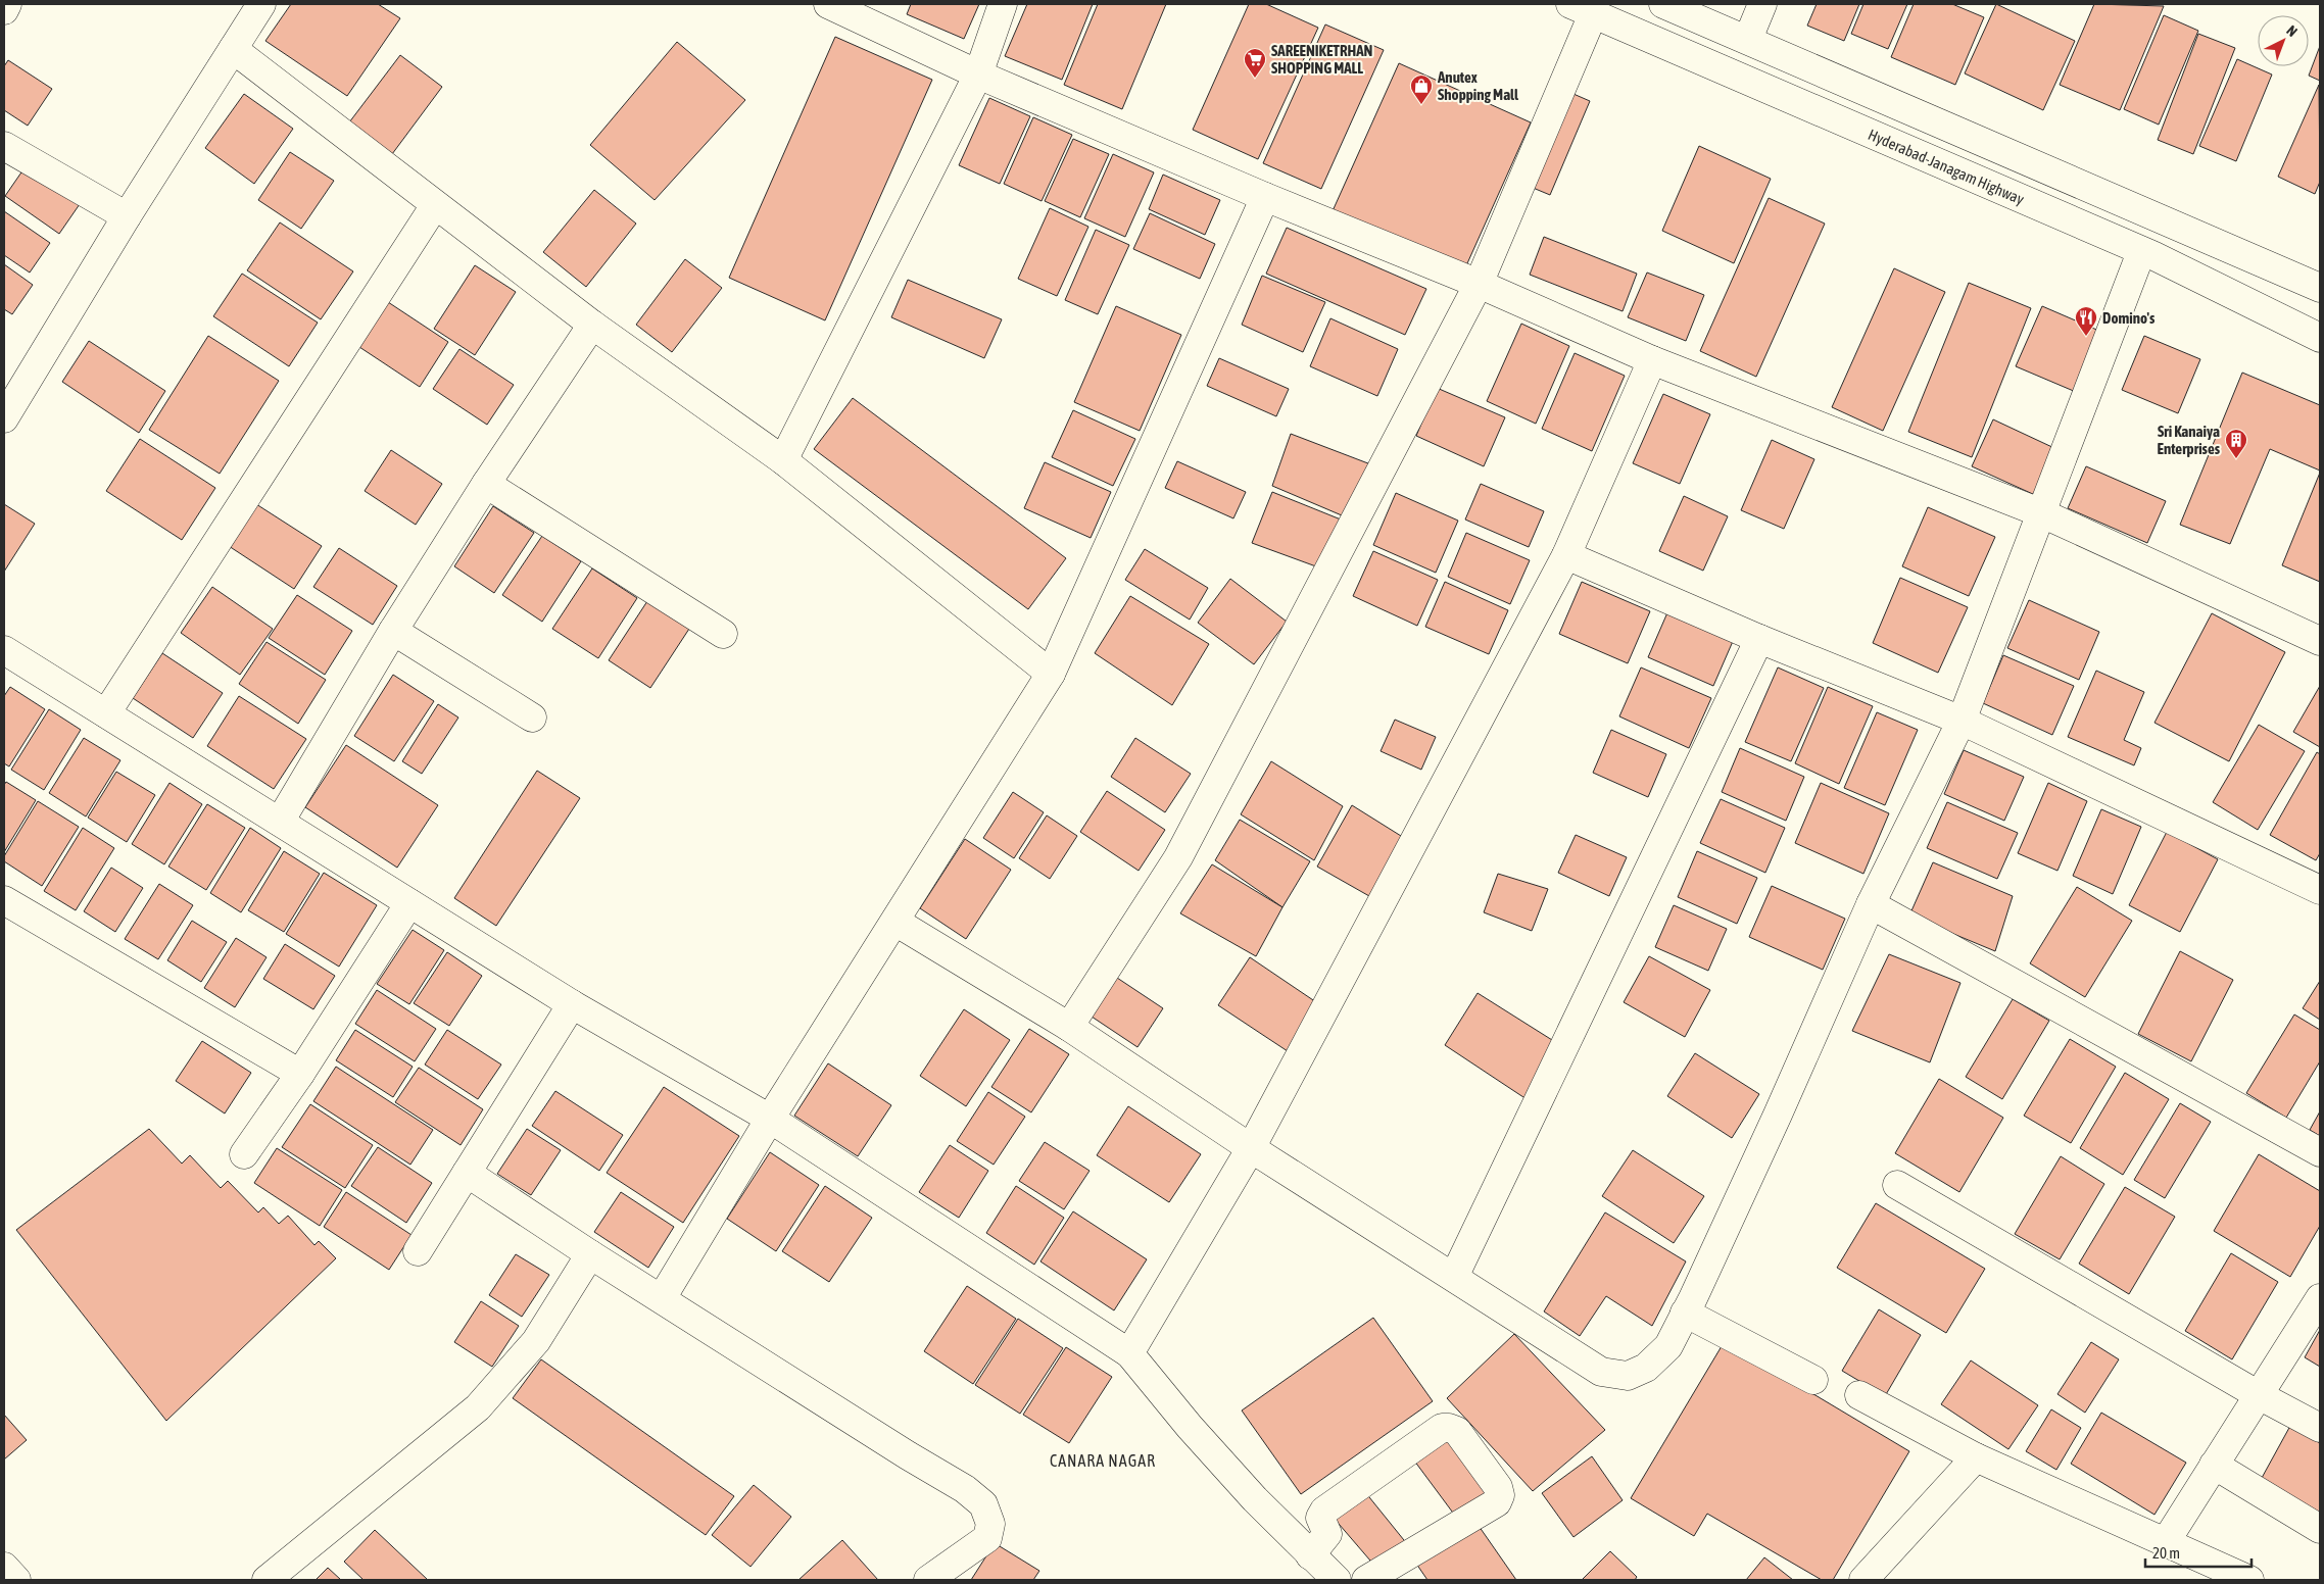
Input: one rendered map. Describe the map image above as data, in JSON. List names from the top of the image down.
{
  "streets": {
    "main road": ["Hyderabad-Janagam Highway"]
  },
  "districts": ["CANARA NAGAR"],
  "places": {
    "supermarket": ["SAREENIKETRHAN SHOPPING MALL"],
    "shop": ["Anutex Shopping Mall"],
    "restaurant": ["Domino's"],
    "building": ["Sri Kanaiya Enterprises"]
  },
  "scale_bar": "20 m",
  "north": "top right"
}
